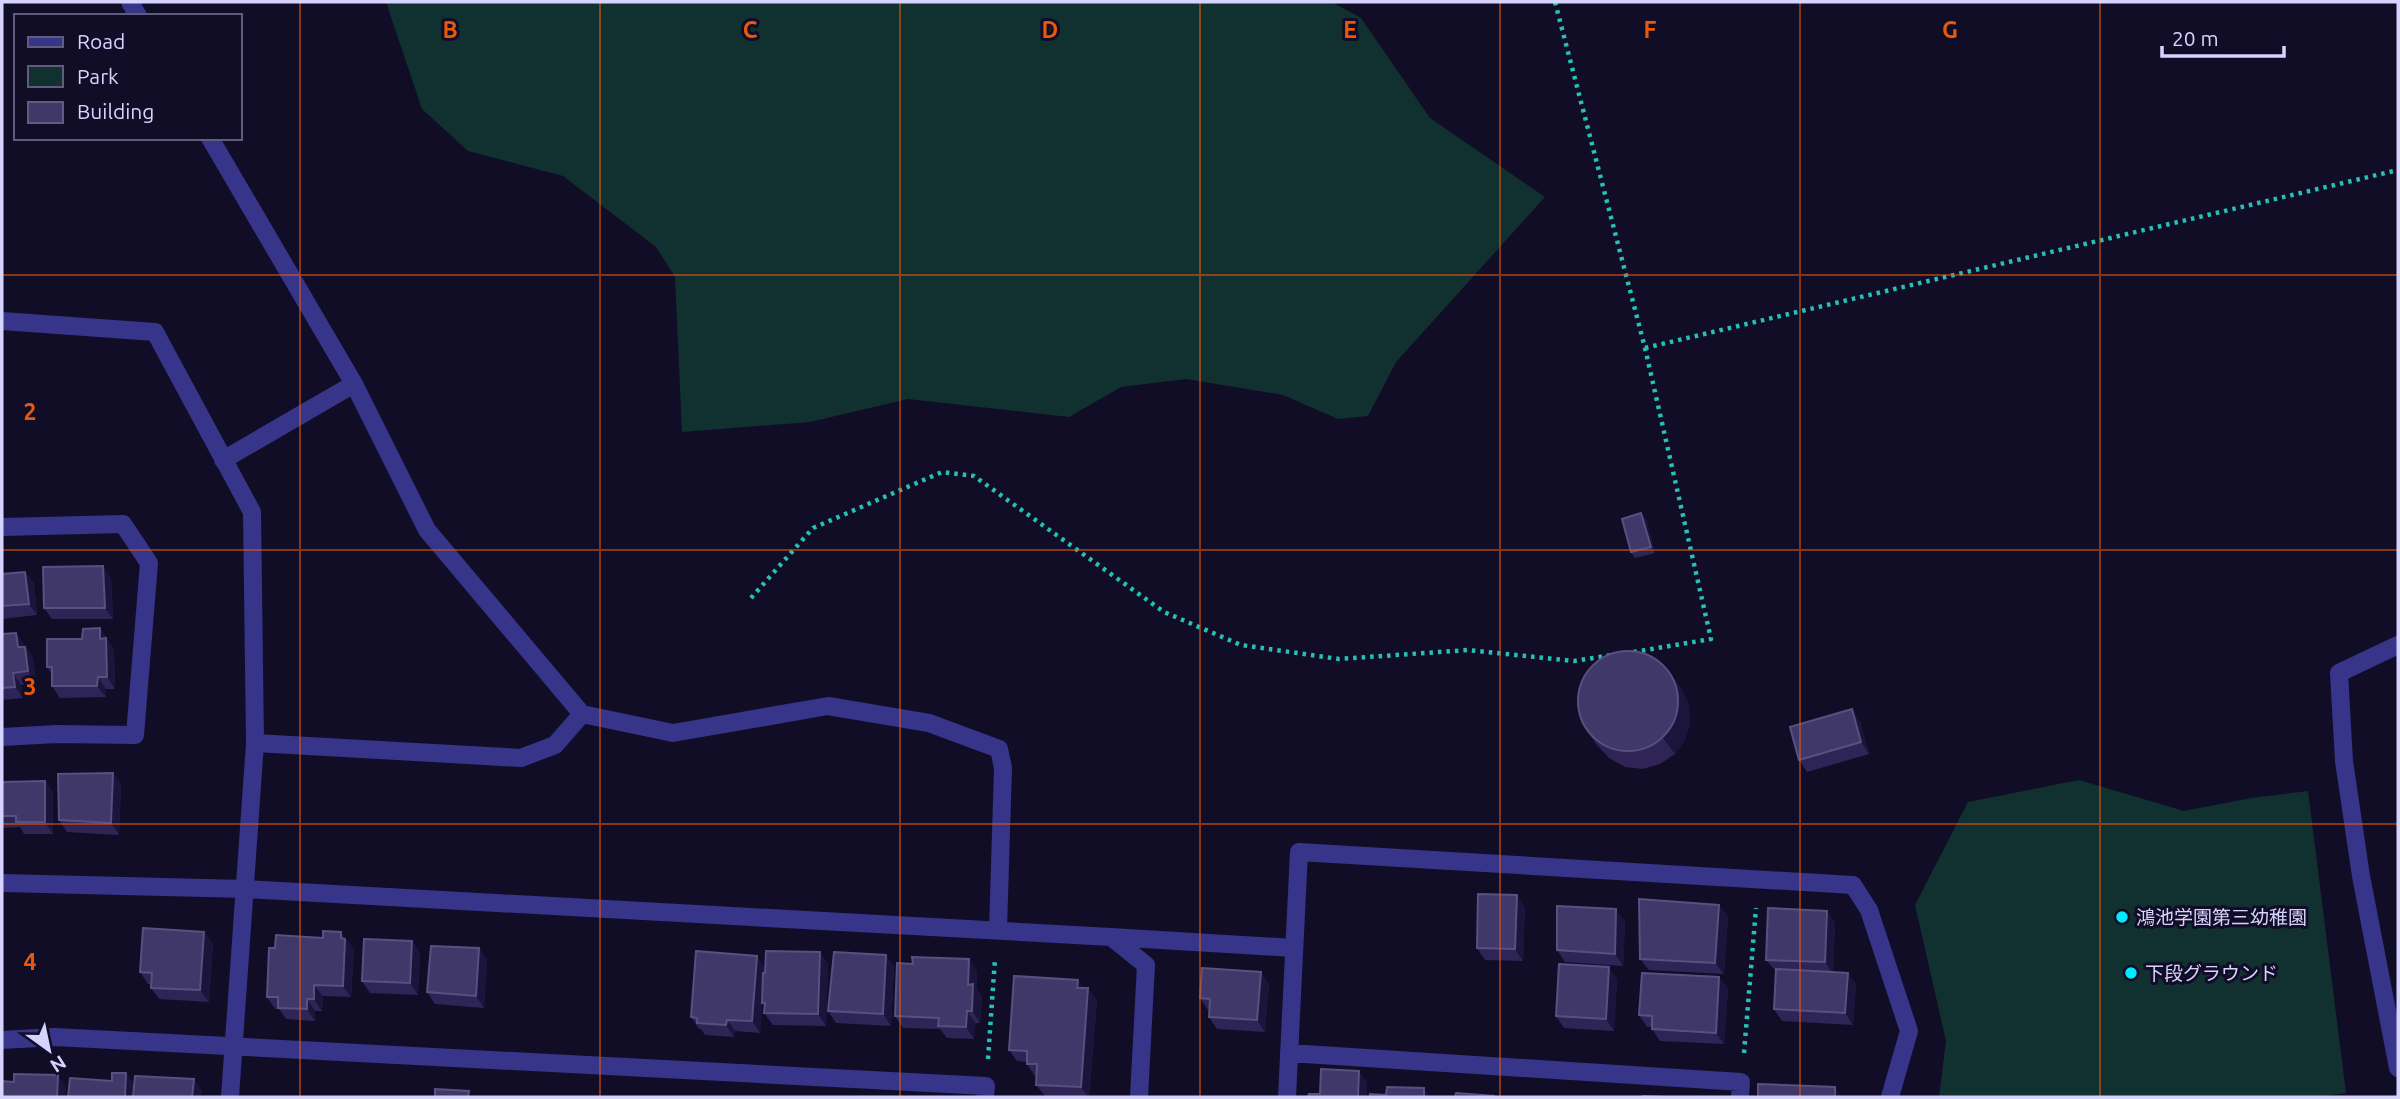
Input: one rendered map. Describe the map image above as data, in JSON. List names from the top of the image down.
{
  "places": ["鴻池学園第三幼稚園", "下段グラウンド"],
  "legend": ["Road", "Park", "Building"],
  "scale_bar": "20 m",
  "north": "bottom right",
  "grid": {
    "columns": [
      "B",
      "C",
      "D",
      "E",
      "F",
      "G"
    ],
    "rows": ["2", "3", "4"]
  }
}
